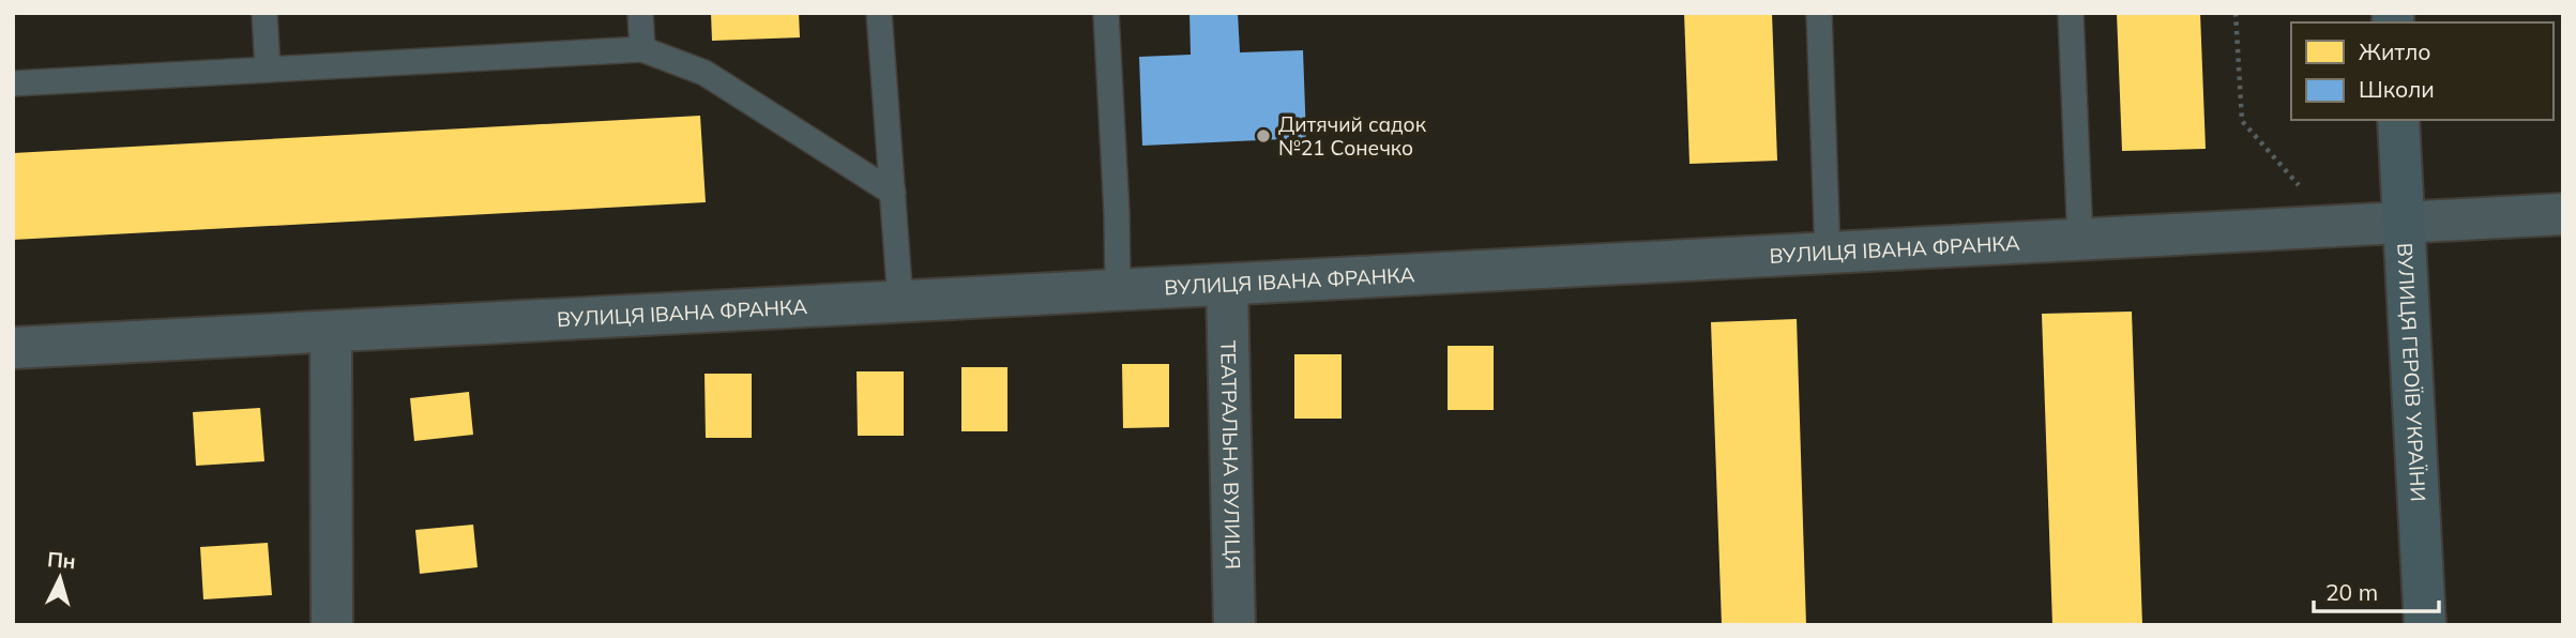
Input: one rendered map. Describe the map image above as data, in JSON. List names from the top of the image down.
{
  "streets": {
    "street": ["ВУЛИЦЯ ІВАНА ФРАНКА", "ВУЛИЦЯ ГЕРОЇВ УКРАЇНИ", "ТЕАТРАЛЬНА ВУЛИЦЯ"]
  },
  "crossings": [
    ["ВУЛИЦЯ ІВАНА ФРАНКА", "ВУЛИЦЯ ГЕРОЇВ УКРАЇНИ"],
    ["ВУЛИЦЯ ІВАНА ФРАНКА", "ТЕАТРАЛЬНА ВУЛИЦЯ"]
  ],
  "places": ["Дитячий садок №21 Сонечко"],
  "legend": ["Житло", "Школи"],
  "scale_bar": "20 m",
  "north": "top"
}
